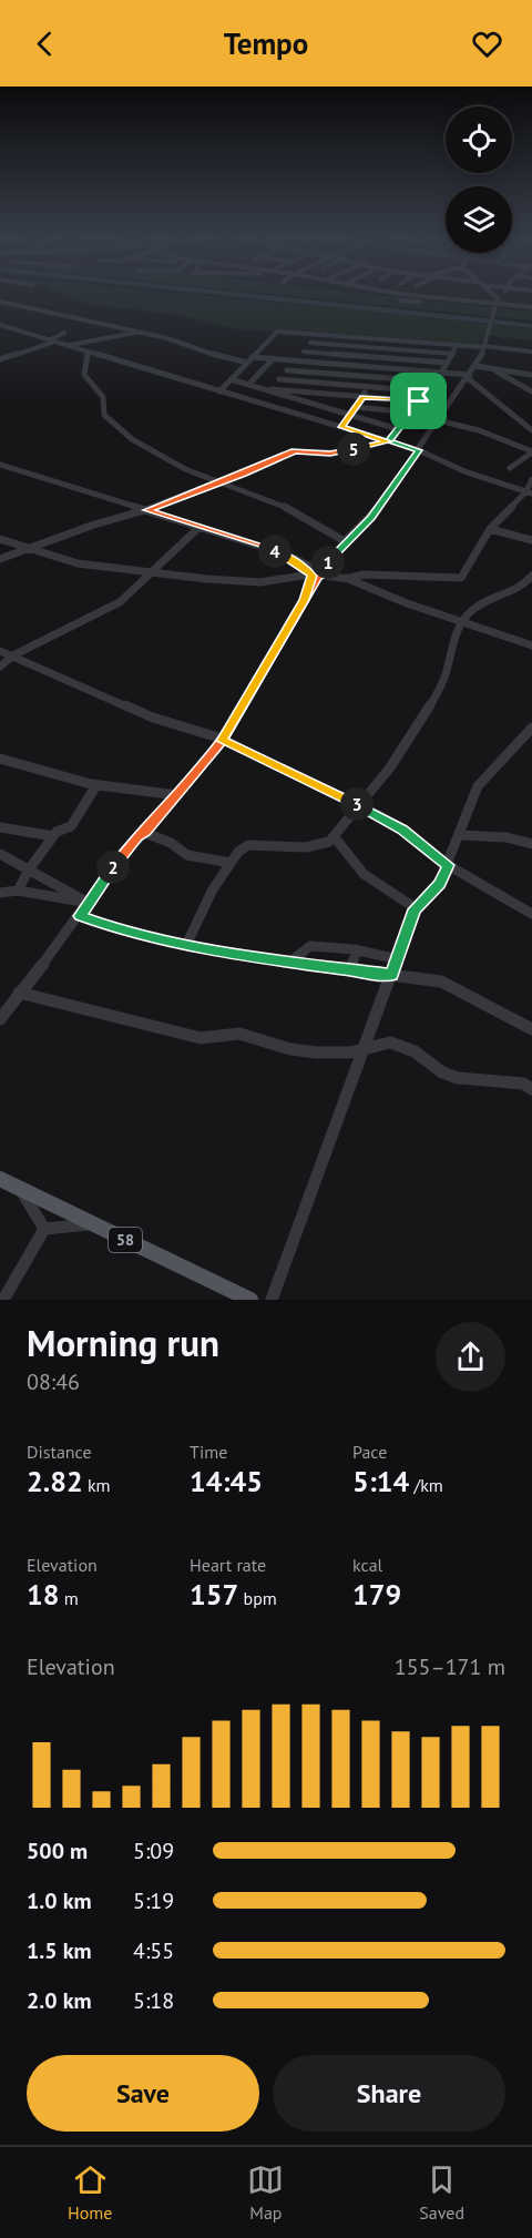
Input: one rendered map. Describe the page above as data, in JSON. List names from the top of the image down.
{
  "streets": {
    "main road": ["58"]
  },
  "page": {
    "header": "Tempo",
    "pins": [
      "5",
      "4",
      "1",
      "3",
      "2"
    ],
    "heading": ["Morning run", "08:46"],
    "stats": [
      ["Distance", "2.82 km"],
      ["Time", "14:45"],
      ["Pace", "5:14 /km"],
      ["Elevation", "18 m"],
      ["Heart rate", "157 bpm"],
      ["kcal", "179"]
    ],
    "chart": ["Elevation", "155–171 m"],
    "list": [
      {
        "name": "500 m",
        "note": "5:09"
      },
      {
        "name": "1.0 km",
        "note": "5:19"
      },
      {
        "name": "1.5 km",
        "note": "4:55"
      },
      {
        "name": "2.0 km",
        "note": "5:18"
      }
    ],
    "buttons": ["Save", "Share"],
    "tabs": ["Home", "Map", "Saved"]
  }
}
